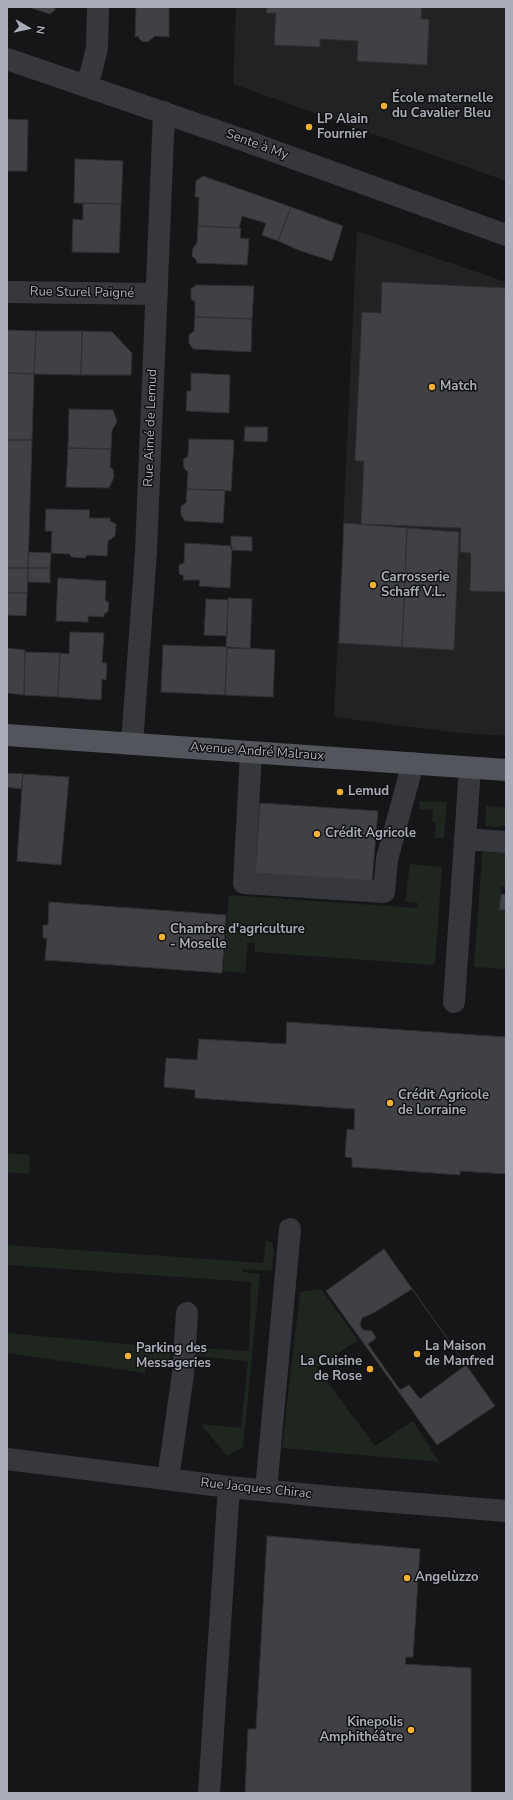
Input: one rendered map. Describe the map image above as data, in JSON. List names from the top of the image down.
{
  "streets": {
    "main road": ["Avenue André Malraux"],
    "street": [
      "Sente à My",
      "Rue Sturel Paigné",
      "Rue Aimé de Lemud",
      "Rue Jacques Chirac"
    ]
  },
  "crossings": [
    ["Sente à My", "Rue Aimé de Lemud"],
    ["Rue Sturel Paigné", "Rue Aimé de Lemud"],
    ["Rue Aimé de Lemud", "Avenue André Malraux"]
  ],
  "places": [
    "École maternelle du Cavalier Bleu",
    "LP Alain Fournier",
    "Match",
    "Carrosserie Schaff V.L.",
    "Lemud",
    "Crédit Agricole",
    "Chambre d'agriculture - Moselle",
    "Crédit Agricole de Lorraine",
    "La Maison de Manfred",
    "Parking des Messageries",
    "La Cuisine de Rose",
    "Angelùzzo",
    "Kinepolis Amphithéâtre"
  ],
  "north": "right"
}
